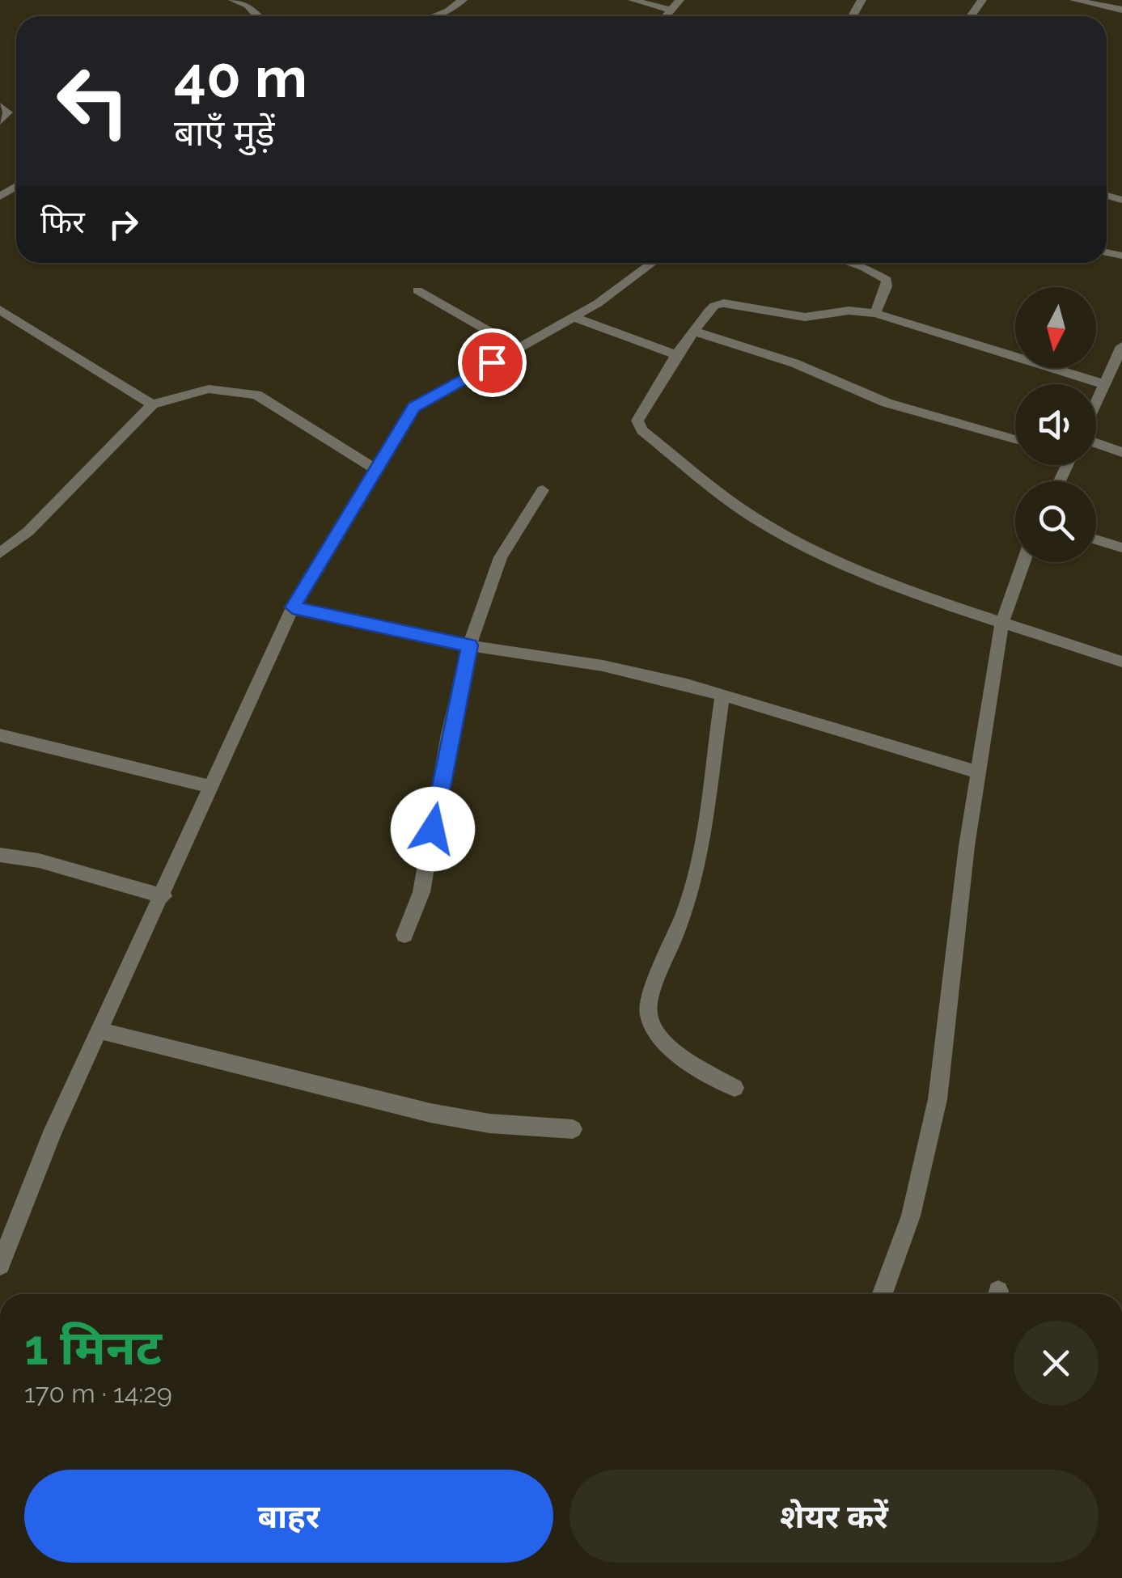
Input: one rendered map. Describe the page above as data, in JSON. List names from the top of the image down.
{
  "north": "bottom",
  "page": {
    "turn": ["40 m", "बाएँ मुड़ें"],
    "then": "फिर",
    "heading": ["1 मिनट", "170 m · 14:29"],
    "buttons": ["बाहर", "शेयर करें"]
  }
}
